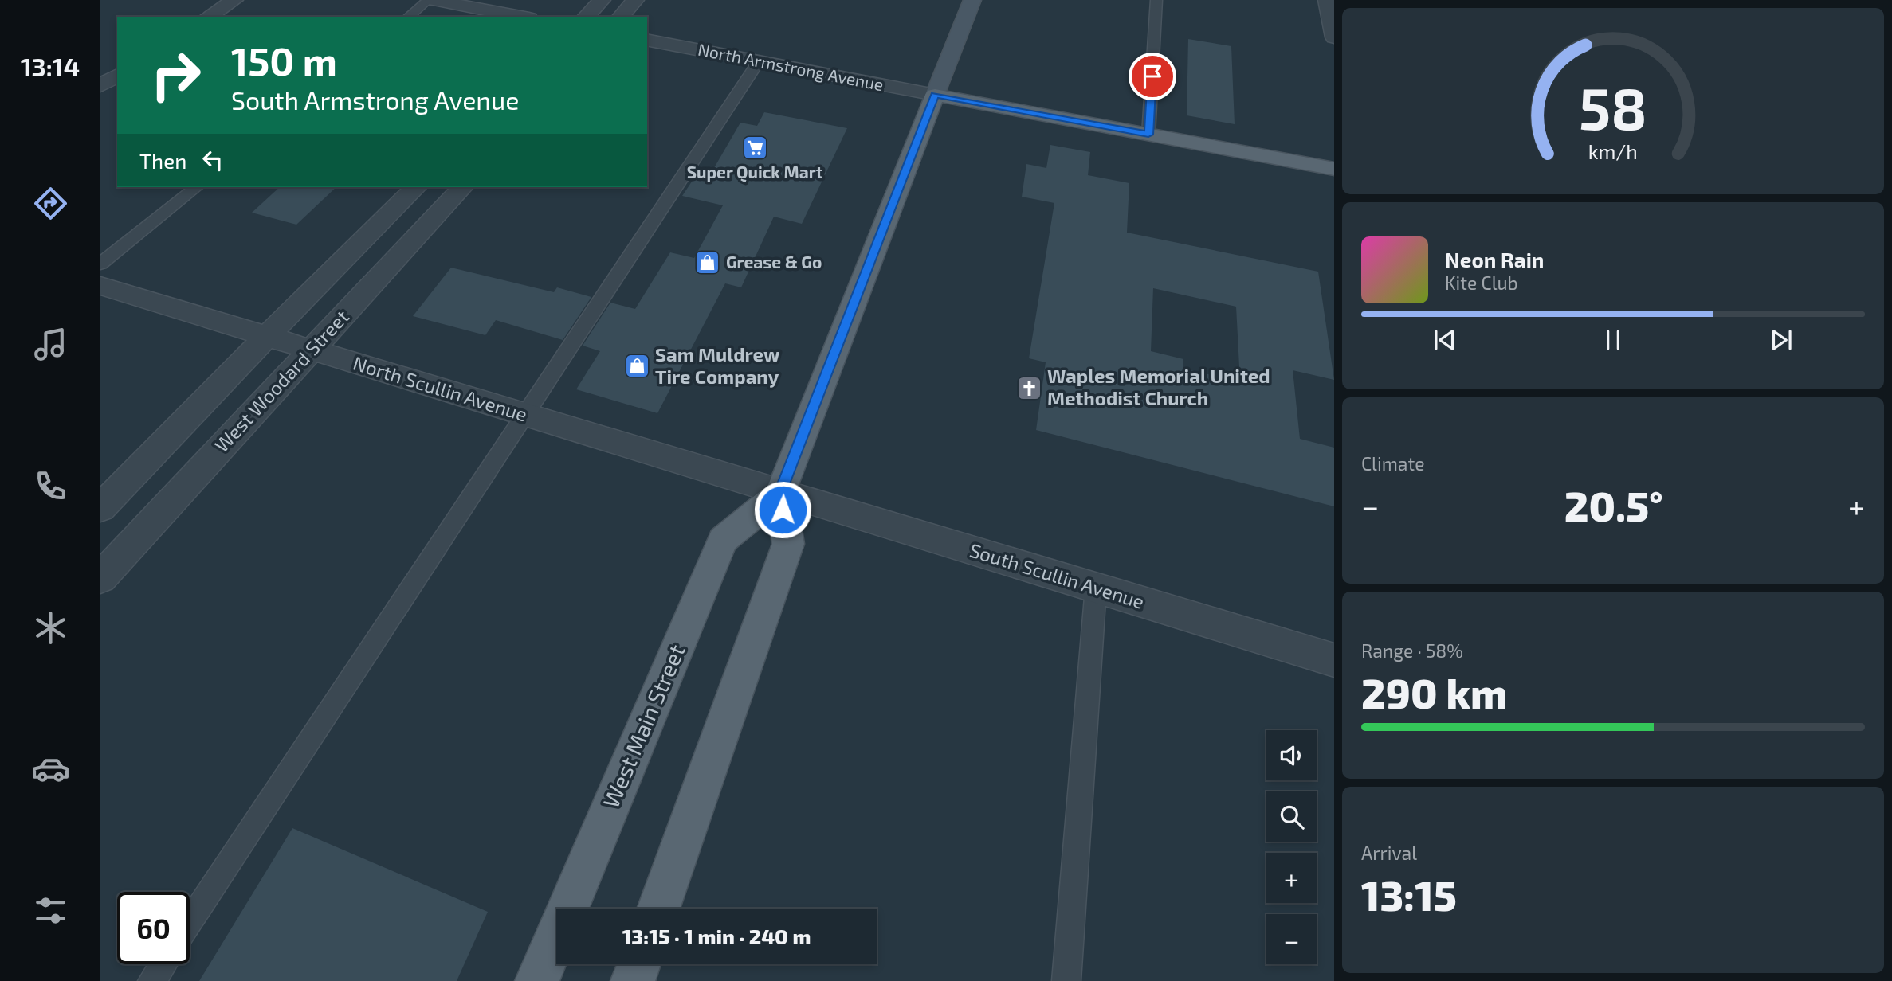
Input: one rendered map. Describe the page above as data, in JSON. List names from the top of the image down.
{
  "streets": {
    "main road": ["West Main Street"],
    "street": [
      "North Armstrong Avenue",
      "West Woodard Street",
      "North Scullin Avenue",
      "South Scullin Avenue"
    ]
  },
  "crossings": [
    ["North Armstrong Avenue", "West Main Street"],
    ["West Woodard Street", "North Scullin Avenue"],
    ["North Scullin Avenue", "South Scullin Avenue"],
    ["North Scullin Avenue", "West Main Street"],
    ["South Scullin Avenue", "West Main Street"]
  ],
  "places": {
    "supermarket": ["Super Quick Mart"],
    "shop": ["Grease & Go", "Sam Muldrew Tire Company"],
    "church": ["Waples Memorial United Methodist Church"]
  },
  "page": {
    "tabs": "13:14",
    "turn": ["150 m", "South Armstrong Avenue"],
    "then": "Then",
    "song": ["Neon Rain", "Kite Club"],
    "tile": [
      "Climate",
      ["Range · 58%", "290 km"],
      ["Arrival", "13:15"]
    ],
    "heat": ["−", "20.5°", "+"],
    "map_buttons": ["+", "−"],
    "limit": "60",
    "trip": "13:15 · 1 min · 240 m",
    "gauge": ["58", "km/h"]
  }
}
